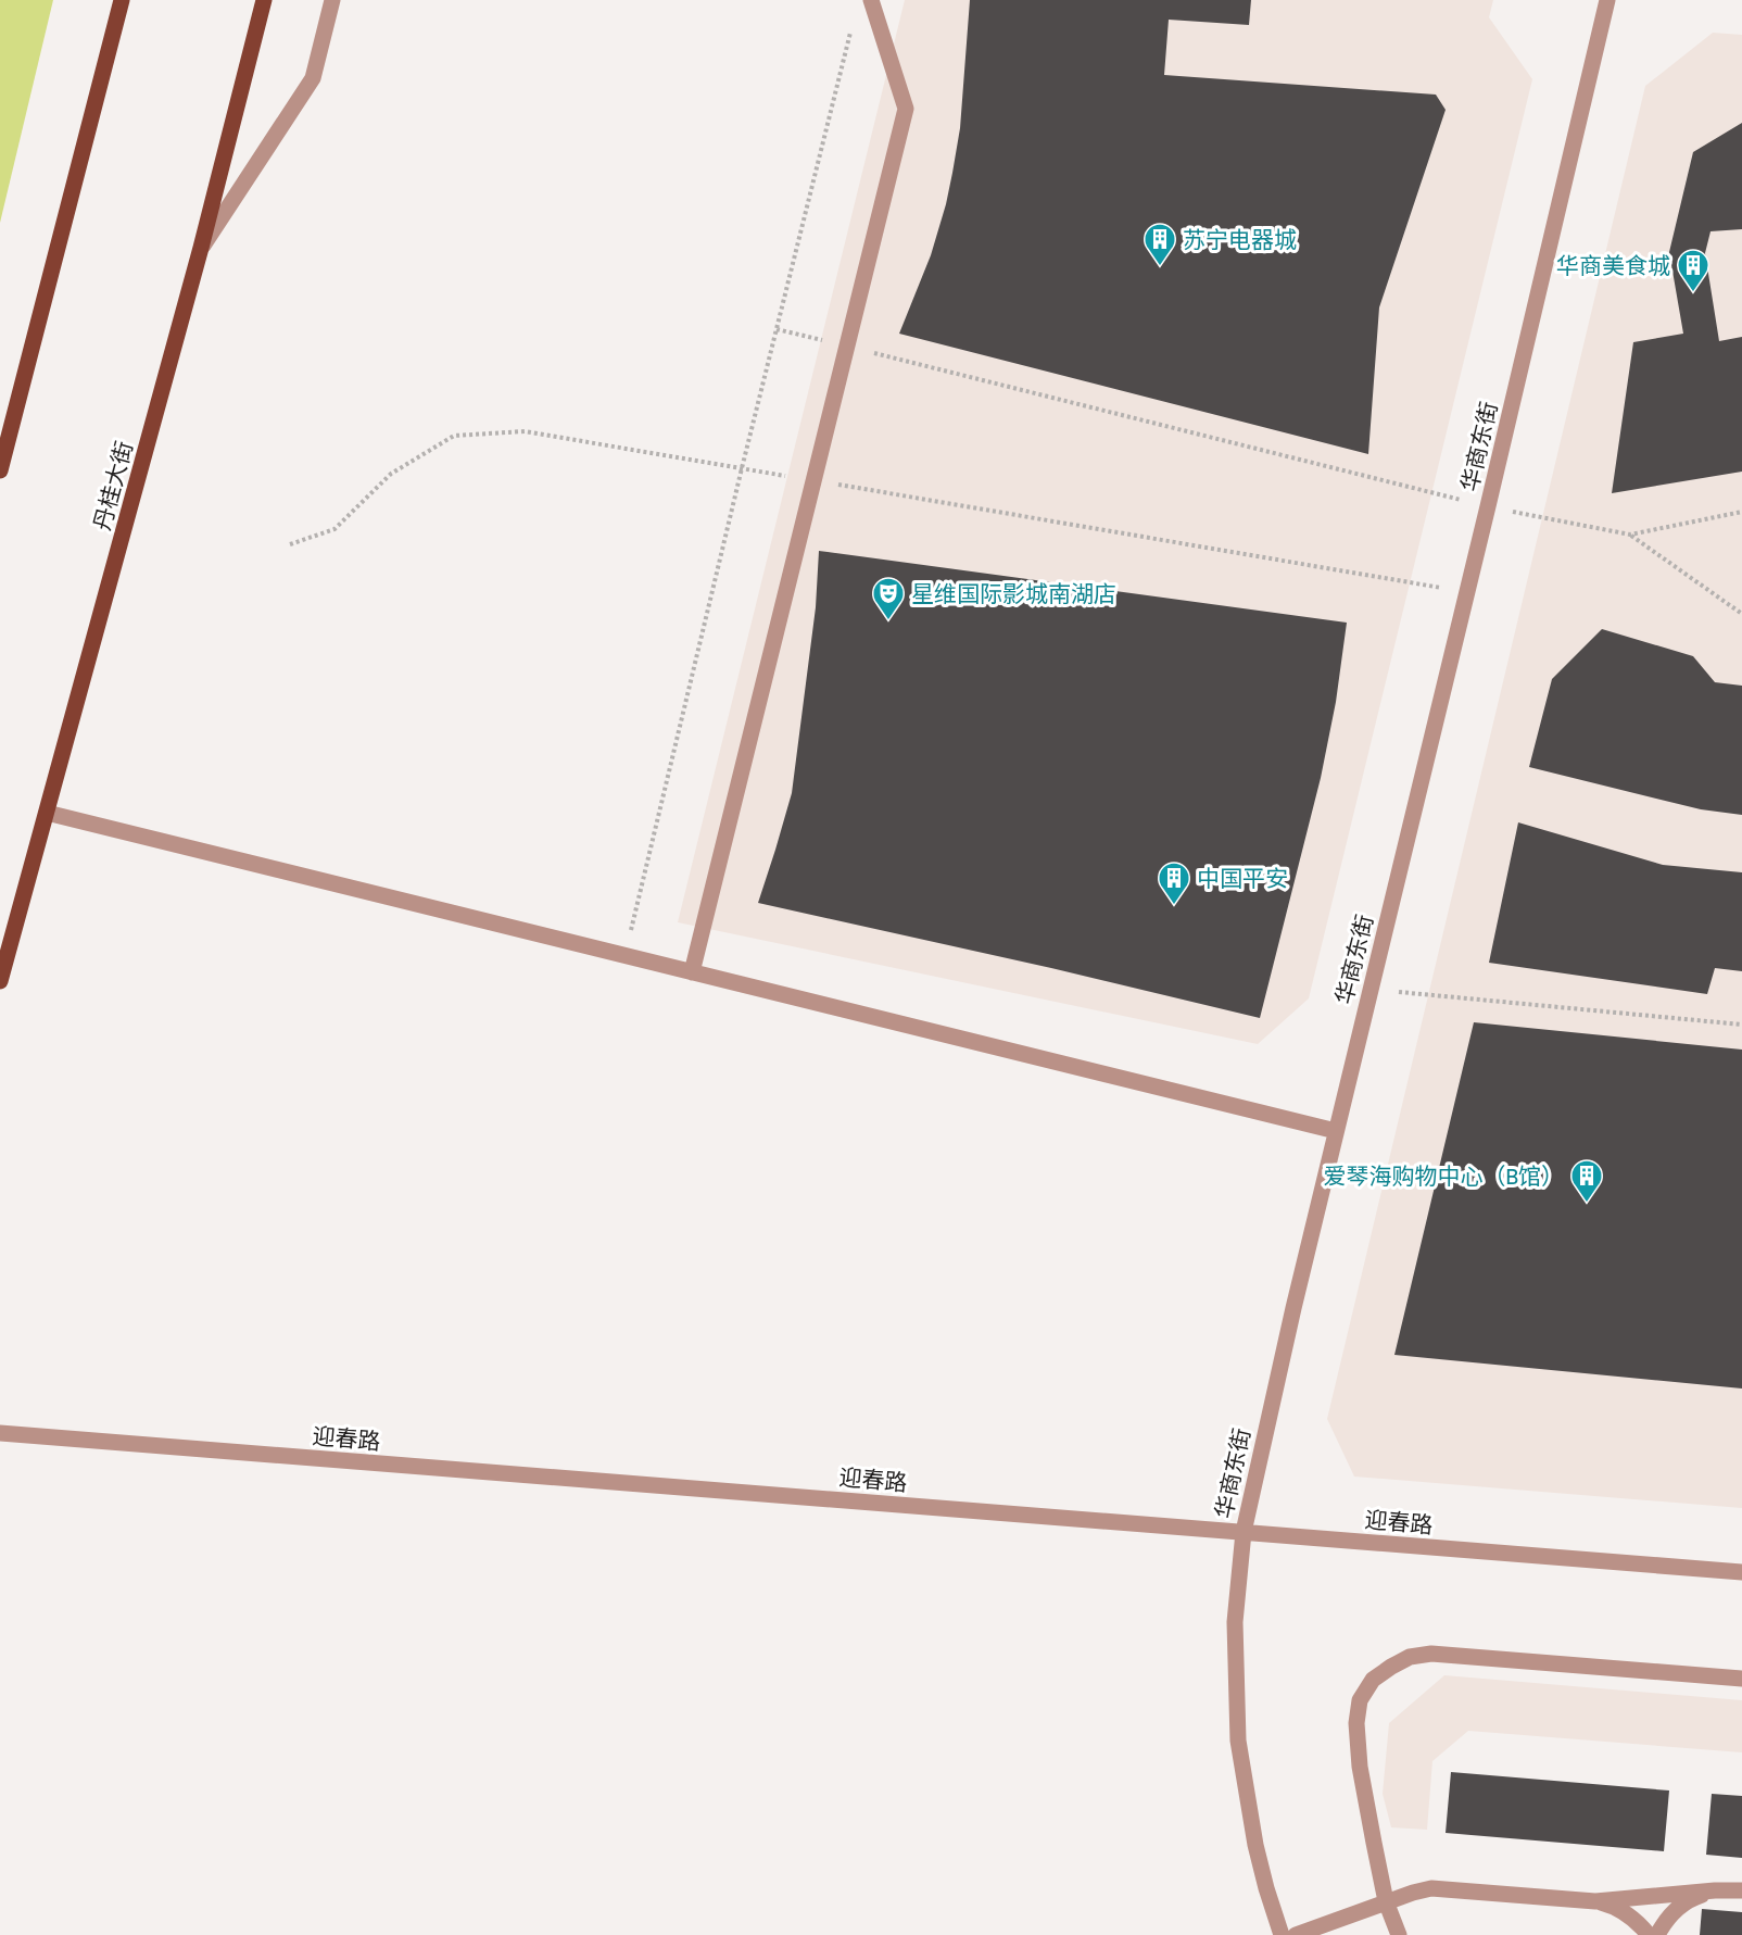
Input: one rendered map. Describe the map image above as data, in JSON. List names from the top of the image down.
{
  "streets": {
    "main road": ["丹桂大街"],
    "street": ["华商东街", "迎春路"]
  },
  "crossings": [
    ["华商东街", "迎春路"]
  ],
  "places": {
    "building": [
      "苏宁电器城",
      "华商美食城",
      "中国平安",
      "爱琴海购物中心（B馆）"
    ],
    "theatre": ["星维国际影城南湖店"]
  }
}
